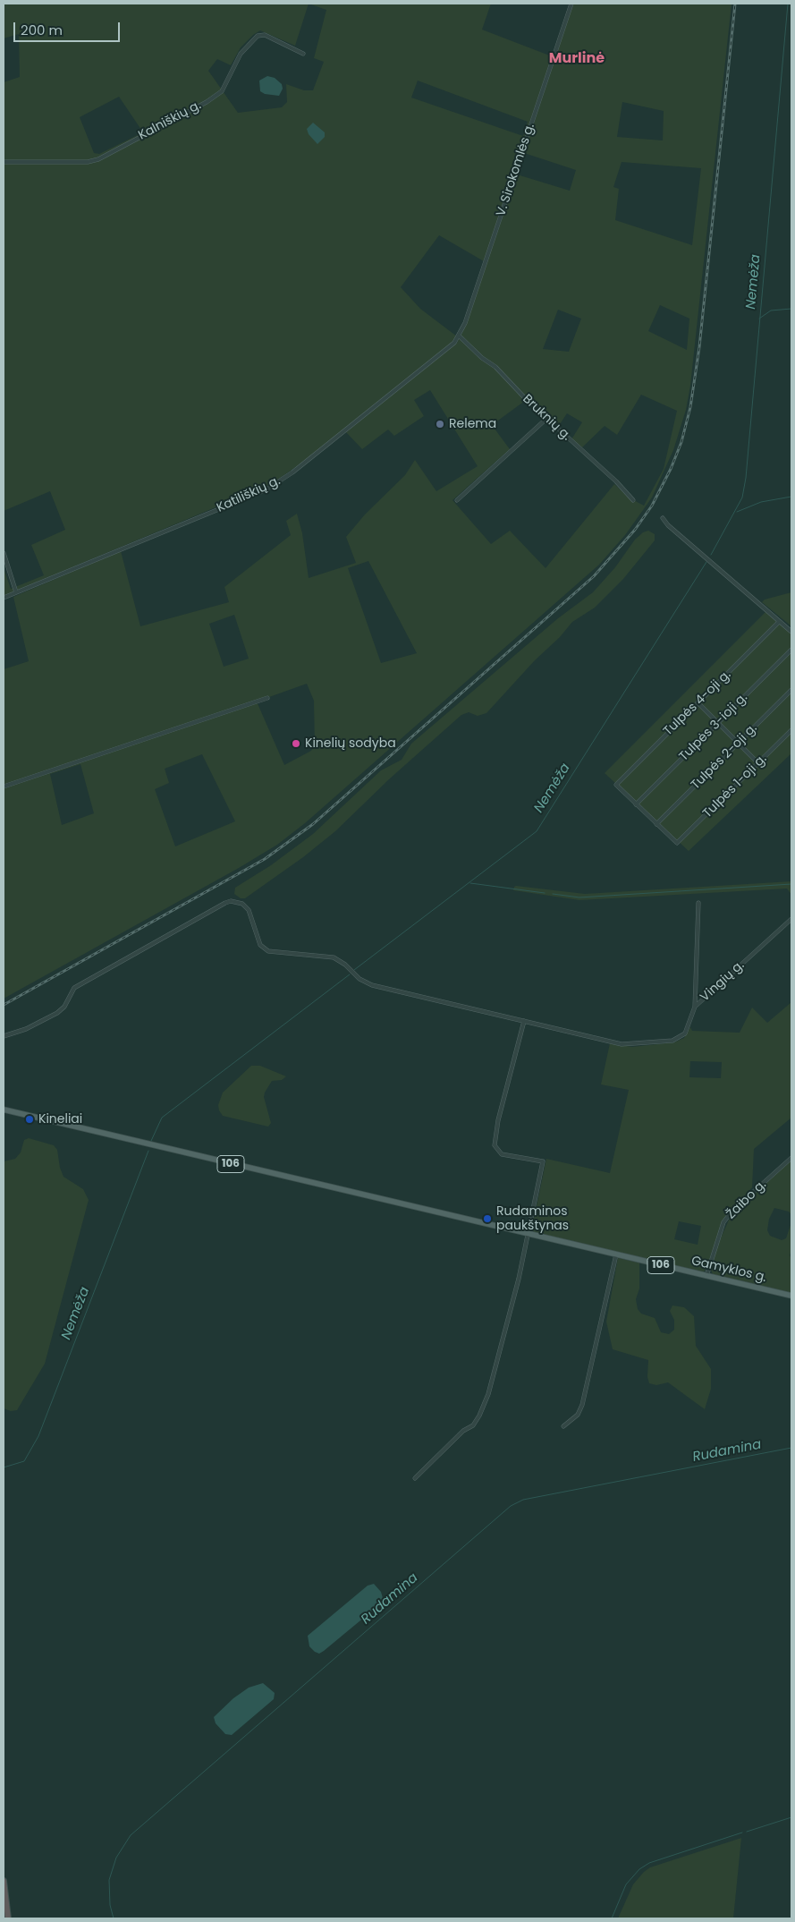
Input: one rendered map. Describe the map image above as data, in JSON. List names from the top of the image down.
{
  "streets": {
    "main road": ["106", "Gamyklos g."],
    "street": [
      "Kalniškių g.",
      "V. Sirokomlės g.",
      "Bruknių g.",
      "Katiliškių g.",
      "Tulpės 4-oji g.",
      "Tulpės 3-ioji g.",
      "Tulpės 2-oji g.",
      "Tulpės 1-oji g.",
      "Vingių g.",
      "Žaibo g."
    ]
  },
  "crossings": [
    ["V. Sirokomlės g.", "Bruknių g."],
    ["V. Sirokomlės g.", "Katiliškių g."],
    ["Bruknių g.", "Katiliškių g."],
    ["Tulpės 4-oji g.", "Tulpės 3-ioji g."],
    ["Tulpės 2-oji g.", "Tulpės 1-oji g."],
    ["106", "Gamyklos g."],
    ["Žaibo g.", "Gamyklos g."]
  ],
  "districts": ["Murlinė"],
  "water": ["Nemėža", "Rudamina"],
  "places": [
    "Relema",
    "Kinelių sodyba",
    "Kineliai",
    "Rudaminos paukštynas"
  ],
  "scale_bar": "200 m"
}
